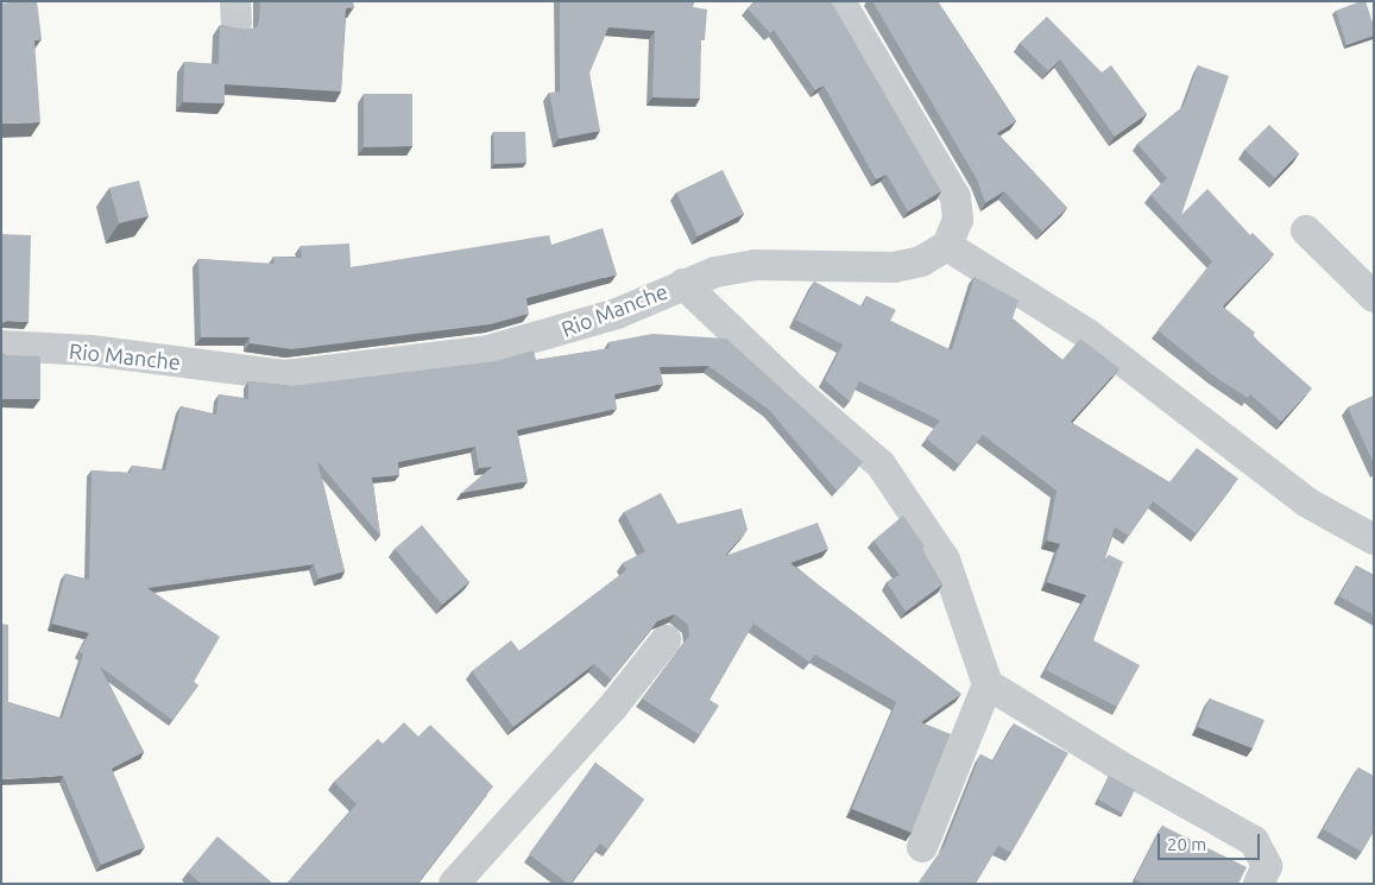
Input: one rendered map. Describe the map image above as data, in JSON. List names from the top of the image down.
{
  "streets": {
    "street": ["Rio Manche"]
  },
  "scale_bar": "20 m"
}
